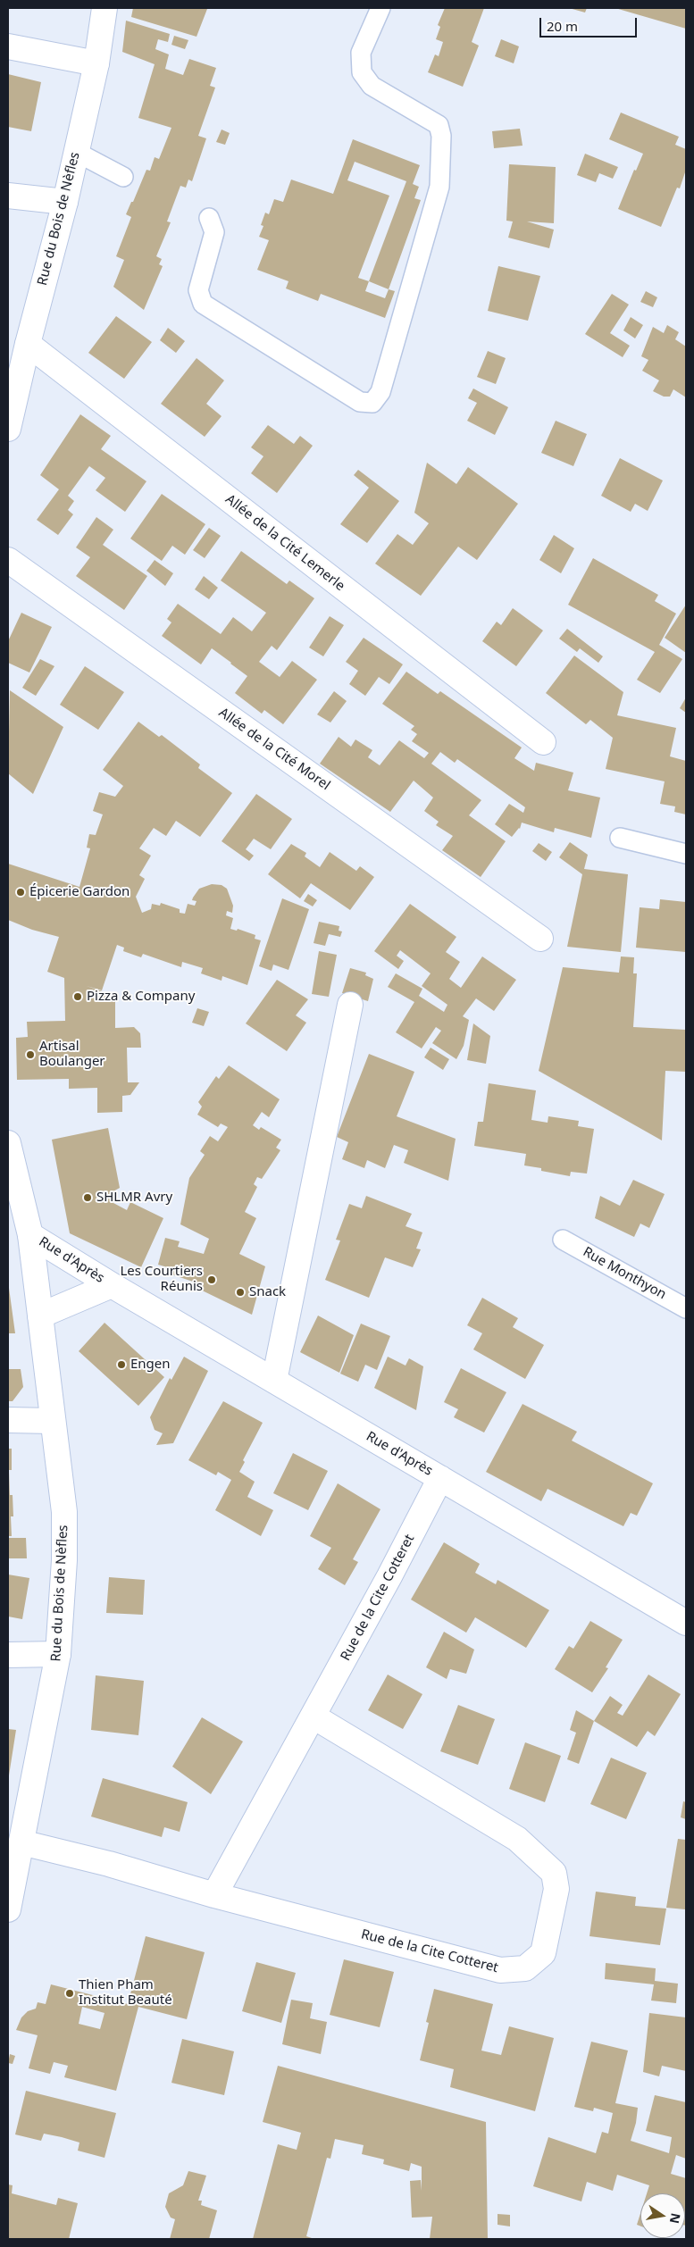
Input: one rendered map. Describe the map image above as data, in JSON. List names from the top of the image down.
{
  "streets": {
    "street": [
      "Rue du Bois de Nèfles",
      "Allée de la Cité Lemerle",
      "Allée de la Cité Morel",
      "Rue d'Après",
      "Rue de la Cite Cotteret"
    ],
    "lane": ["Rue Monthyon"]
  },
  "crossings": [
    ["Rue du Bois de Nèfles", "Allée de la Cité Lemerle"],
    ["Rue du Bois de Nèfles", "Rue d'Après"],
    ["Rue du Bois de Nèfles", "Rue de la Cite Cotteret"],
    ["Rue d'Après", "Rue de la Cite Cotteret"]
  ],
  "places": [
    "Épicerie Gardon",
    "Pizza & Company",
    "Artisal Boulanger",
    "SHLMR Avry",
    "Les Courtiers Réunis",
    "Snack",
    "Engen",
    "Thien Pham Institut Beauté"
  ],
  "scale_bar": "20 m",
  "north": "right"
}
